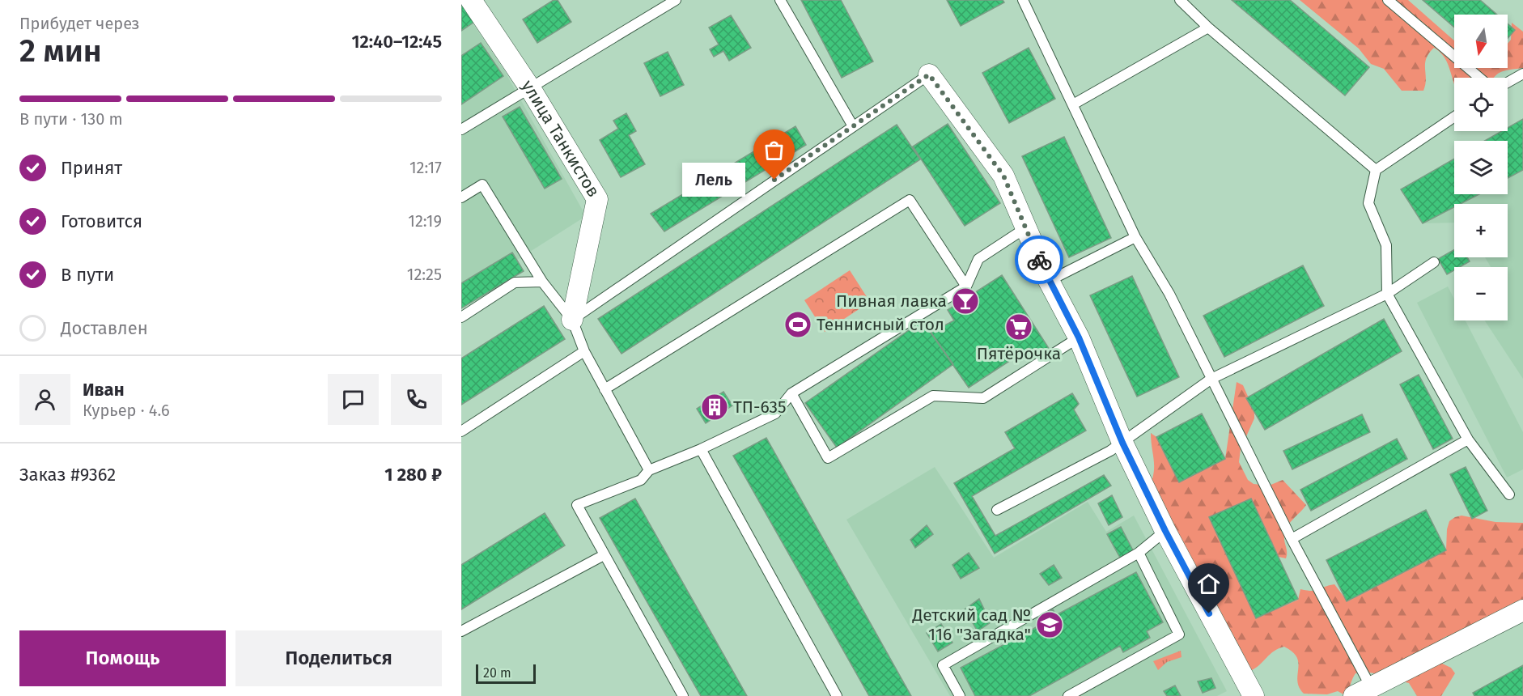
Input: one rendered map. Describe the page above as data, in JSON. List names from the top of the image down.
{
  "streets": {
    "street": ["улица Танкистов"]
  },
  "places": {
    "other": ["Лель"],
    "bar": ["Пивная лавка"],
    "sports": ["Теннисный стол"],
    "supermarket": ["Пятёрочка"],
    "building": ["ТП-635"],
    "school or university": ["Детский сад № 116 \"Загадка\""]
  },
  "scale_bar": "20 m",
  "north": "bottom",
  "page": {
    "heading": ["2 мин", "Прибудет через", "12:40–12:45"],
    "panel": [
      "Иван",
      "Курьер · 4.6",
      "Заказ #9362",
      "1 280 ₽"
    ],
    "map_buttons": ["+", "−"],
    "bar": "В пути · 130 m",
    "list": [
      ["Принят", "12:17"],
      ["Готовится", "12:19"],
      ["В пути", "12:25"],
      "Доставлен"
    ],
    "bubble": "Лель",
    "buttons": ["Помощь", "Поделиться"],
    "scale": "20 m"
  }
}
